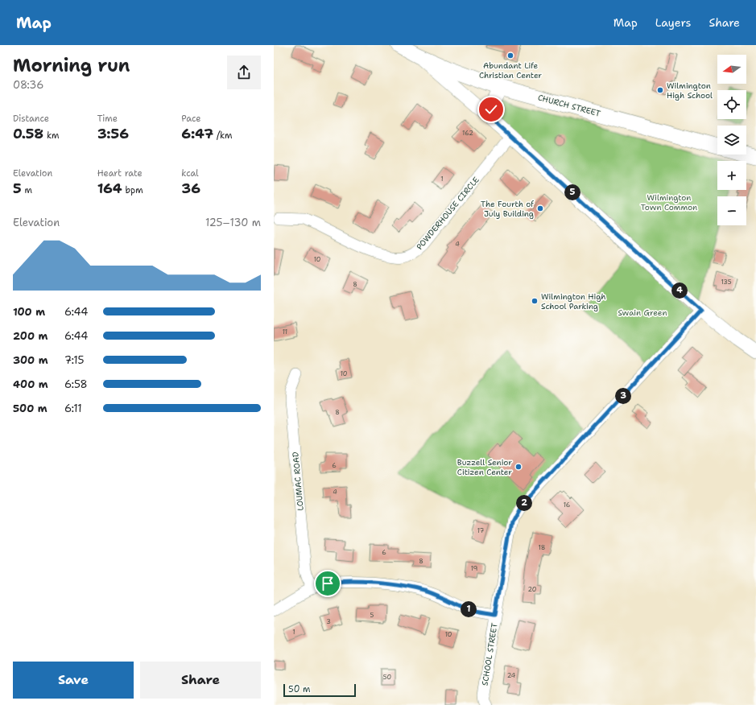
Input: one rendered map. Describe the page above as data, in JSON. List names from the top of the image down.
{
  "streets": {
    "main road": ["CHURCH STREET"],
    "street": ["POWDERHOUSE CIRCLE", "LOUMAC ROAD", "SCHOOL STREET"]
  },
  "parks": ["Wilmington Town Common", "Swain Green"],
  "places": [
    "Abundant Life Christian Center",
    "Wilmington High School",
    "The Fourth of July Building",
    "Wilmington High School Parking",
    "Buzzell Senior Citizen Center"
  ],
  "house_numbers": [
    "162",
    "1",
    "4",
    "10",
    "135",
    "8",
    "11",
    "10",
    "8",
    "6",
    "4",
    "16",
    "17",
    "18",
    "6",
    "8",
    "19",
    "20",
    "5",
    "3",
    "1",
    "10",
    "24",
    "50"
  ],
  "scale_bar": "50 m",
  "north": "left",
  "page": {
    "header": "Map",
    "nav": ["Map", "Layers", "Share"],
    "heading": ["Morning run", "08:36"],
    "map_buttons": ["+", "−"],
    "stats": [
      ["Distance", "0.58 km"],
      ["Time", "3:56"],
      ["Pace", "6:47 /km"],
      ["Elevation", "5 m"],
      ["Heart rate", "164 bpm"],
      ["kcal", "36"]
    ],
    "pins": [
      "5",
      "4",
      "3",
      "2",
      "1"
    ],
    "chart": ["Elevation", "125–130 m"],
    "list": [
      {
        "name": "100 m",
        "note": "6:44"
      },
      {
        "name": "200 m",
        "note": "6:44"
      },
      {
        "name": "300 m",
        "note": "7:15"
      },
      {
        "name": "400 m",
        "note": "6:58"
      },
      {
        "name": "500 m",
        "note": "6:11"
      }
    ],
    "buttons": ["Save", "Share"],
    "scale": "50 m"
  }
}
